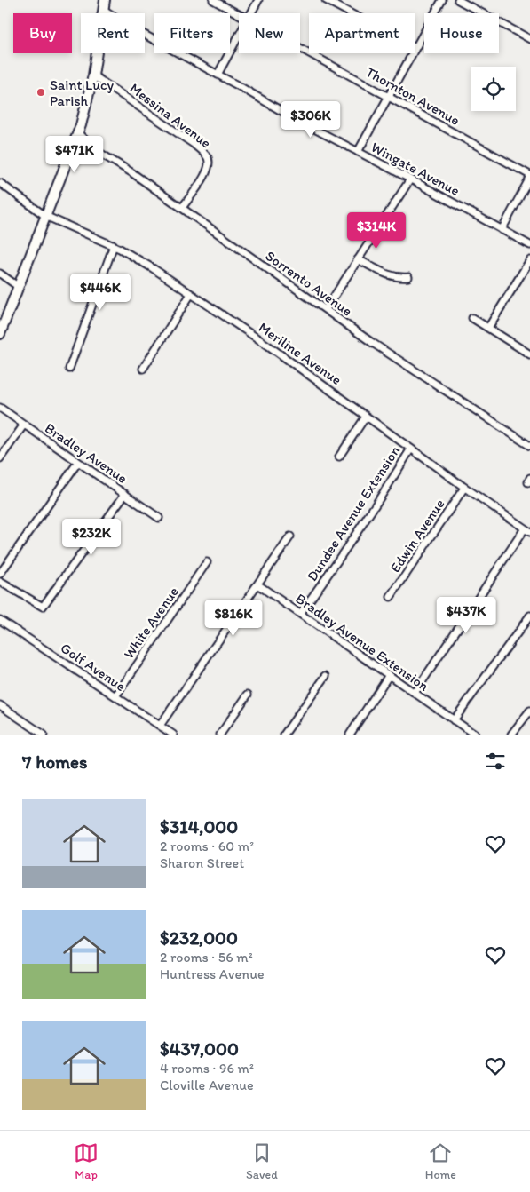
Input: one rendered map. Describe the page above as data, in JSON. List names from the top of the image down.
{
  "streets": {
    "street": [
      "Thornton Avenue",
      "Messina Avenue",
      "Wingate Avenue",
      "Sorrento Avenue",
      "Meriline Avenue",
      "Bradley Avenue",
      "Dundee Avenue Extension",
      "Edwin Avenue",
      "White Avenue",
      "Bradley Avenue Extension",
      "Golf Avenue"
    ]
  },
  "crossings": [
    ["Messina Avenue", "Sorrento Avenue"],
    ["Meriline Avenue", "Dundee Avenue Extension"],
    ["Meriline Avenue", "Edwin Avenue"],
    ["Dundee Avenue Extension", "Bradley Avenue Extension"],
    ["White Avenue", "Golf Avenue"]
  ],
  "places": ["Saint Lucy Parish"],
  "page": {
    "chip": [
      "Buy",
      "Rent",
      "Filters",
      "New",
      "Apartment",
      "House"
    ],
    "price": [
      "$306K",
      "$471K",
      "$314K",
      "$446K",
      "$232K",
      "$437K",
      "$816K"
    ],
    "heading": "7 homes",
    "list": [
      {
        "name": "$314,000",
        "note": "2 rooms · 60 m² · Sharon Street"
      },
      {
        "name": "$232,000",
        "note": "2 rooms · 56 m² · Huntress Avenue"
      },
      {
        "name": "$437,000",
        "note": "4 rooms · 96 m² · Cloville Avenue"
      }
    ],
    "tabs": ["Map", "Saved", "Home"]
  }
}
